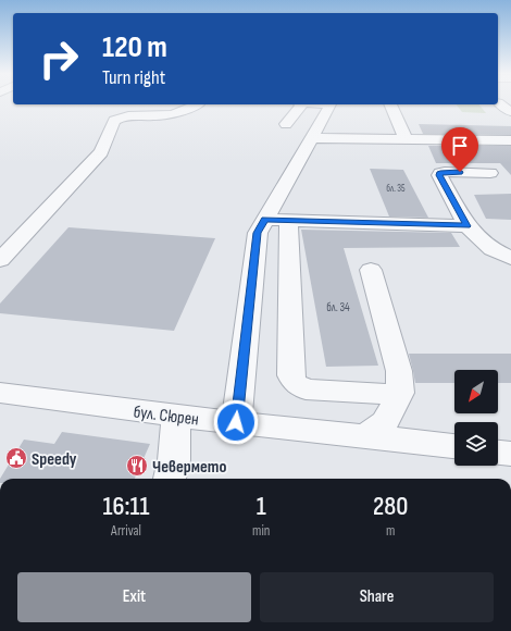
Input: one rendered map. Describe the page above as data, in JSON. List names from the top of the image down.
{
  "streets": {
    "street": ["бул. Сюрен"]
  },
  "places": {
    "public building": ["Speedy"],
    "restaurant": ["Чевермето"]
  },
  "house_numbers": ["бл. 35", "бл. 34"],
  "north": "bottom left",
  "page": {
    "turn": ["120 m", "Turn right"],
    "eta": [
      "16:11",
      "Arrival",
      "1",
      "min",
      "280",
      "m"
    ],
    "buttons": ["Exit", "Share"]
  }
}
